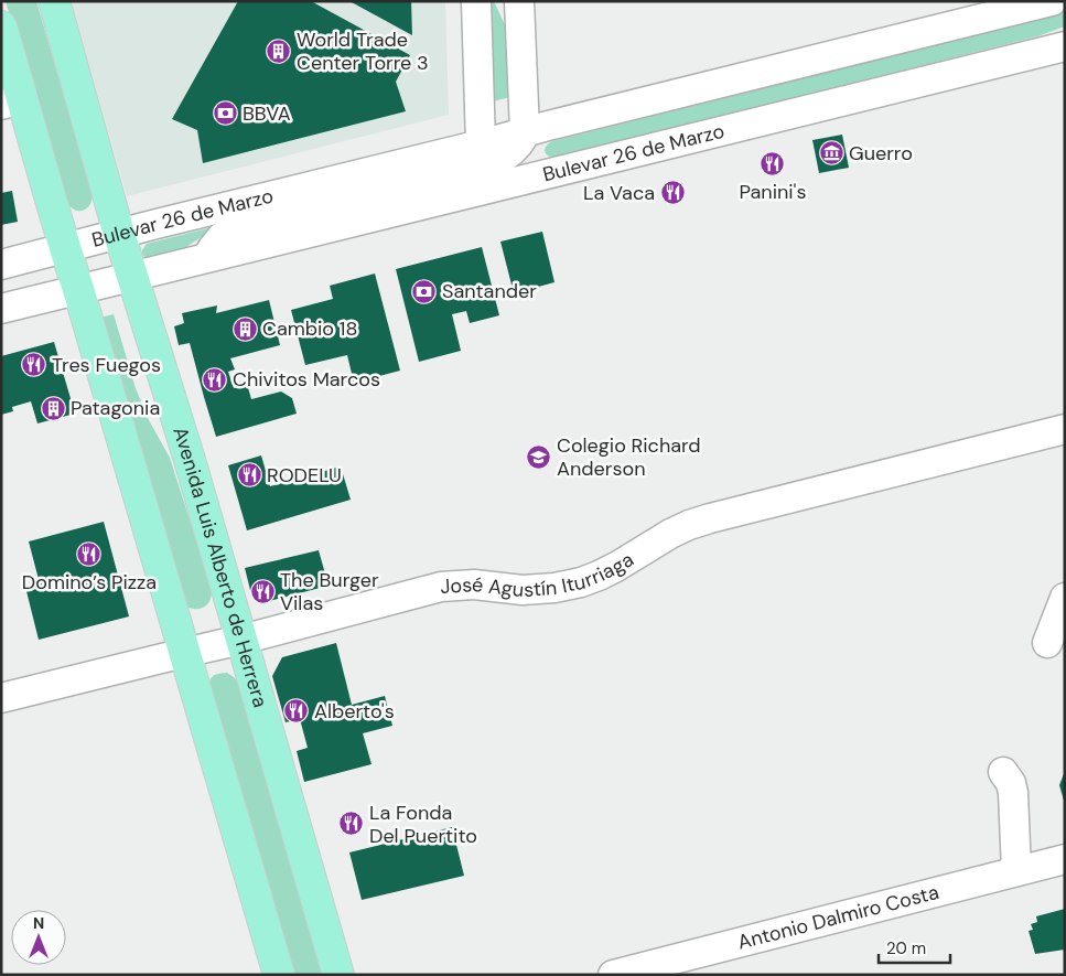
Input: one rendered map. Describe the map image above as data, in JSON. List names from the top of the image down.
{
  "streets": {
    "main road": ["Avenida Luis Alberto de Herrera"],
    "street": ["Bulevar 26 de Marzo", "José Agustín Iturriaga", "Antonio Dalmiro Costa"]
  },
  "crossings": [
    ["Bulevar 26 de Marzo", "Avenida Luis Alberto de Herrera"],
    ["Avenida Luis Alberto de Herrera", "José Agustín Iturriaga"]
  ],
  "places": {
    "building": ["World Trade Center Torre 3", "Cambio 18", "Patagonia"],
    "bank": ["BBVA", "Santander"],
    "museum": ["Guerro"],
    "restaurant": [
      "Panini's",
      "La Vaca",
      "Tres Fuegos",
      "Chivitos Marcos",
      "RODELU",
      "Domino’s Pizza",
      "The Burger Vilas",
      "Alberto's",
      "La Fonda Del Puertito"
    ],
    "school or university": ["Colegio Richard Anderson"]
  },
  "scale_bar": "20 m",
  "north": "top"
}
